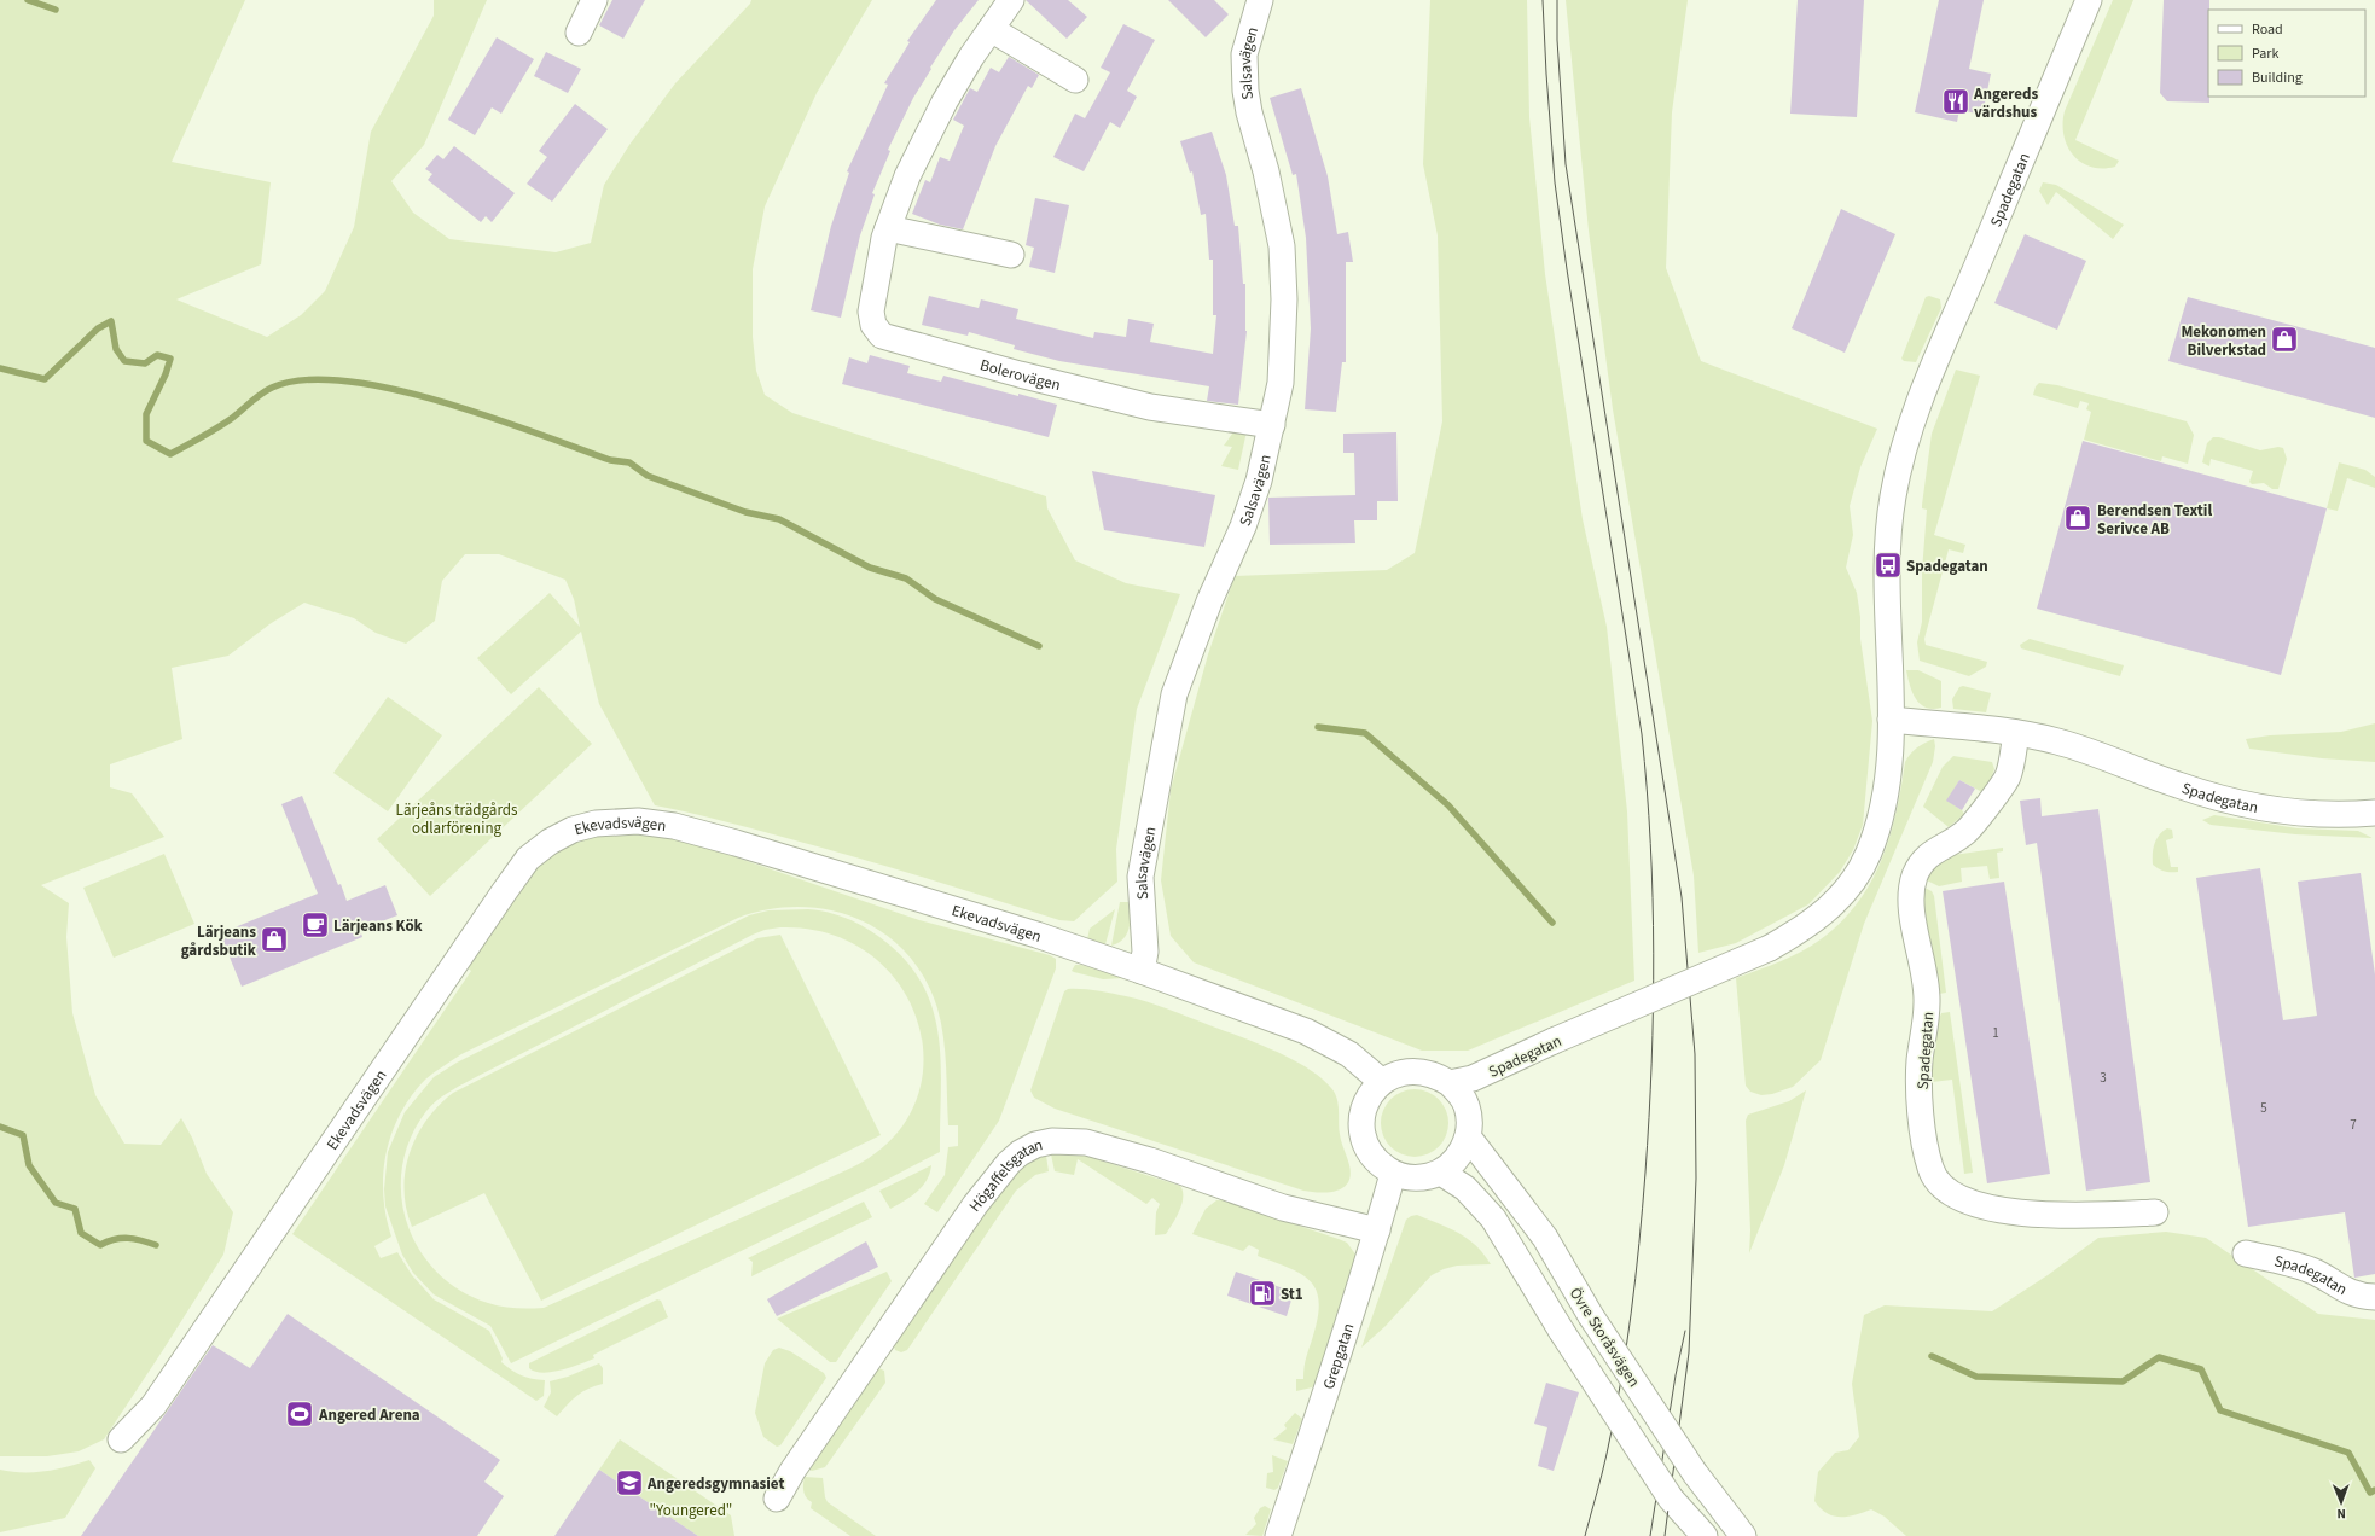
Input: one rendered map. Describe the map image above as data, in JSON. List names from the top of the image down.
{
  "streets": {
    "street": [
      "Salsavägen",
      "Spadegatan",
      "Bolerovägen",
      "Ekevadsvägen",
      "Högaffelsgatan",
      "Övre Storåsvägen",
      "Grepgatan"
    ]
  },
  "crossings": [
    ["Salsavägen", "Bolerovägen"],
    ["Salsavägen", "Ekevadsvägen"],
    ["Spadegatan", "Ekevadsvägen"],
    ["Spadegatan", "Övre Storåsvägen"],
    ["Spadegatan", "Grepgatan"],
    ["Ekevadsvägen", "Övre Storåsvägen"],
    ["Ekevadsvägen", "Grepgatan"],
    ["Högaffelsgatan", "Grepgatan"],
    ["Övre Storåsvägen", "Grepgatan"]
  ],
  "parks": ["Lärjeåns trädgårds odlarförening", "\"Youngered\""],
  "places": {
    "restaurant": ["Angereds värdshus"],
    "shop": ["Mekonomen Bilverkstad", "Berendsen Textil Serivce AB", "Lärjeans gårdsbutik"],
    "bus stop": ["Spadegatan"],
    "cafe": ["Lärjeans Kök"],
    "fuel station": ["St1"],
    "sports": ["Angered Arena"],
    "school or university": ["Angeredsgymnasiet"]
  },
  "house_numbers": [
    "1",
    "3",
    "5",
    "7"
  ],
  "legend": ["Road", "Park", "Building"],
  "north": "bottom"
}
